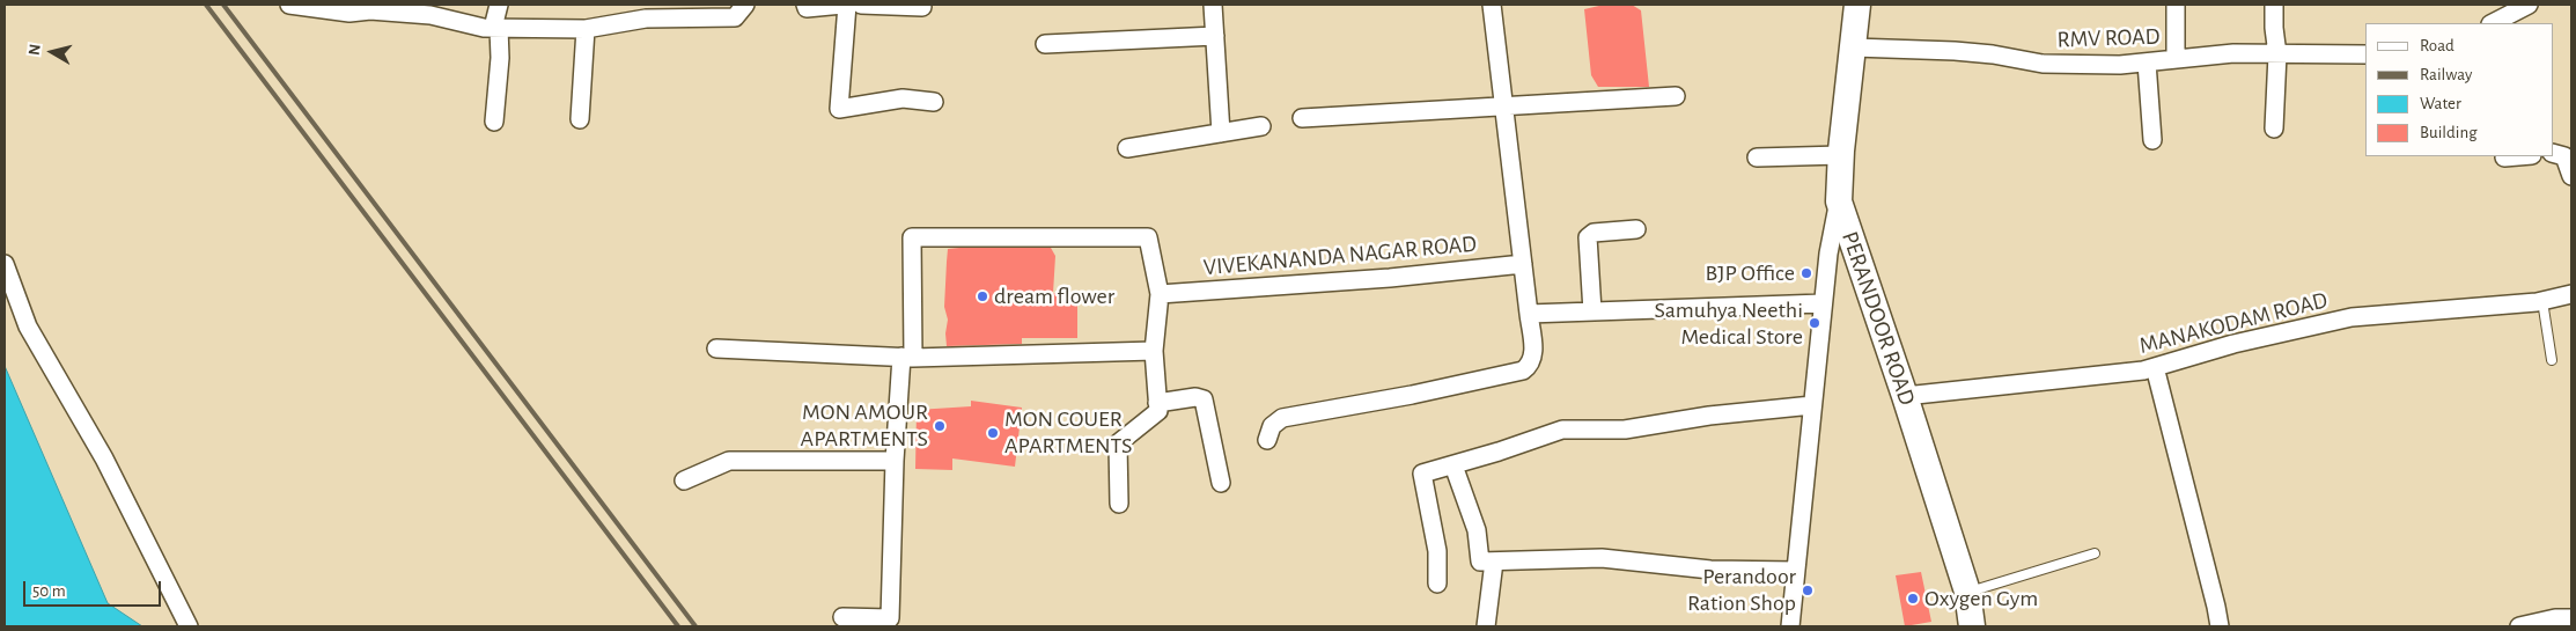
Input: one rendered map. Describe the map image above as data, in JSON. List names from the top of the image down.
{
  "streets": {
    "main road": ["PERANDOOR ROAD"],
    "street": ["RMV ROAD", "VIVEKANANDA NAGAR ROAD", "MANAKODAM ROAD"]
  },
  "crossings": [
    ["RMV ROAD", "PERANDOOR ROAD"],
    ["PERANDOOR ROAD", "MANAKODAM ROAD"]
  ],
  "places": [
    "BJP Office",
    "dream flower",
    "Samuhya Neethi Medical Store",
    "MON AMOUR APARTMENTS",
    "MON COUER APARTMENTS",
    "Perandoor Ration Shop",
    "Oxygen Gym"
  ],
  "legend": [
    "Road",
    "Railway",
    "Water",
    "Building"
  ],
  "scale_bar": "50 m",
  "north": "left"
}
